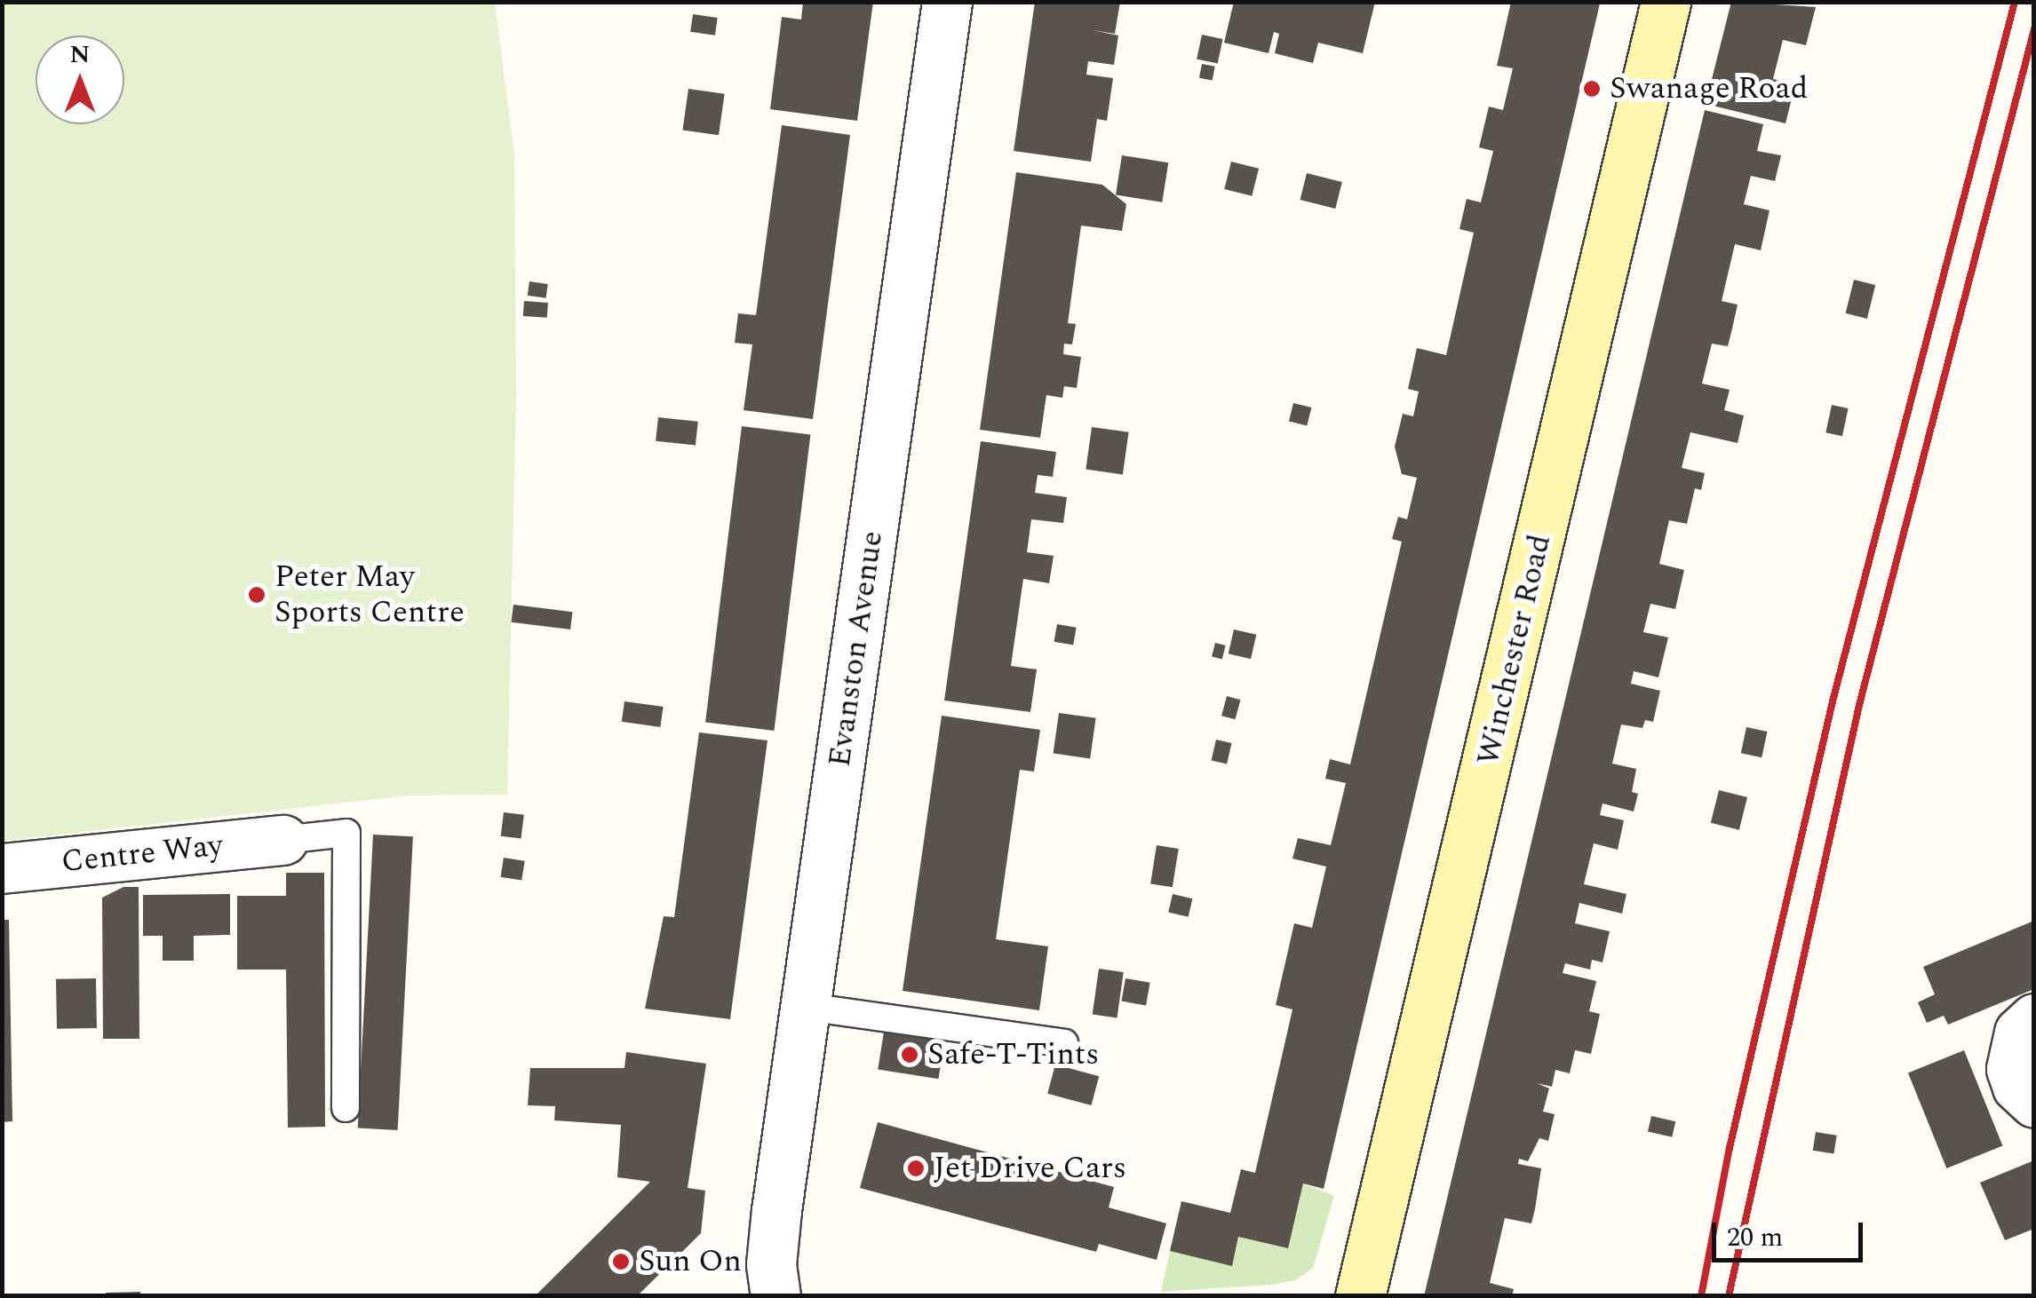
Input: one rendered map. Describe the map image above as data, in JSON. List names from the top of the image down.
{
  "streets": {
    "main road": ["Winchester Road"],
    "street": ["Evanston Avenue", "Centre Way"]
  },
  "places": [
    "Swanage Road",
    "Peter May Sports Centre",
    "Safe-T-Tints",
    "Jet Drive Cars",
    "Sun On"
  ],
  "scale_bar": "20 m",
  "north": "top"
}
